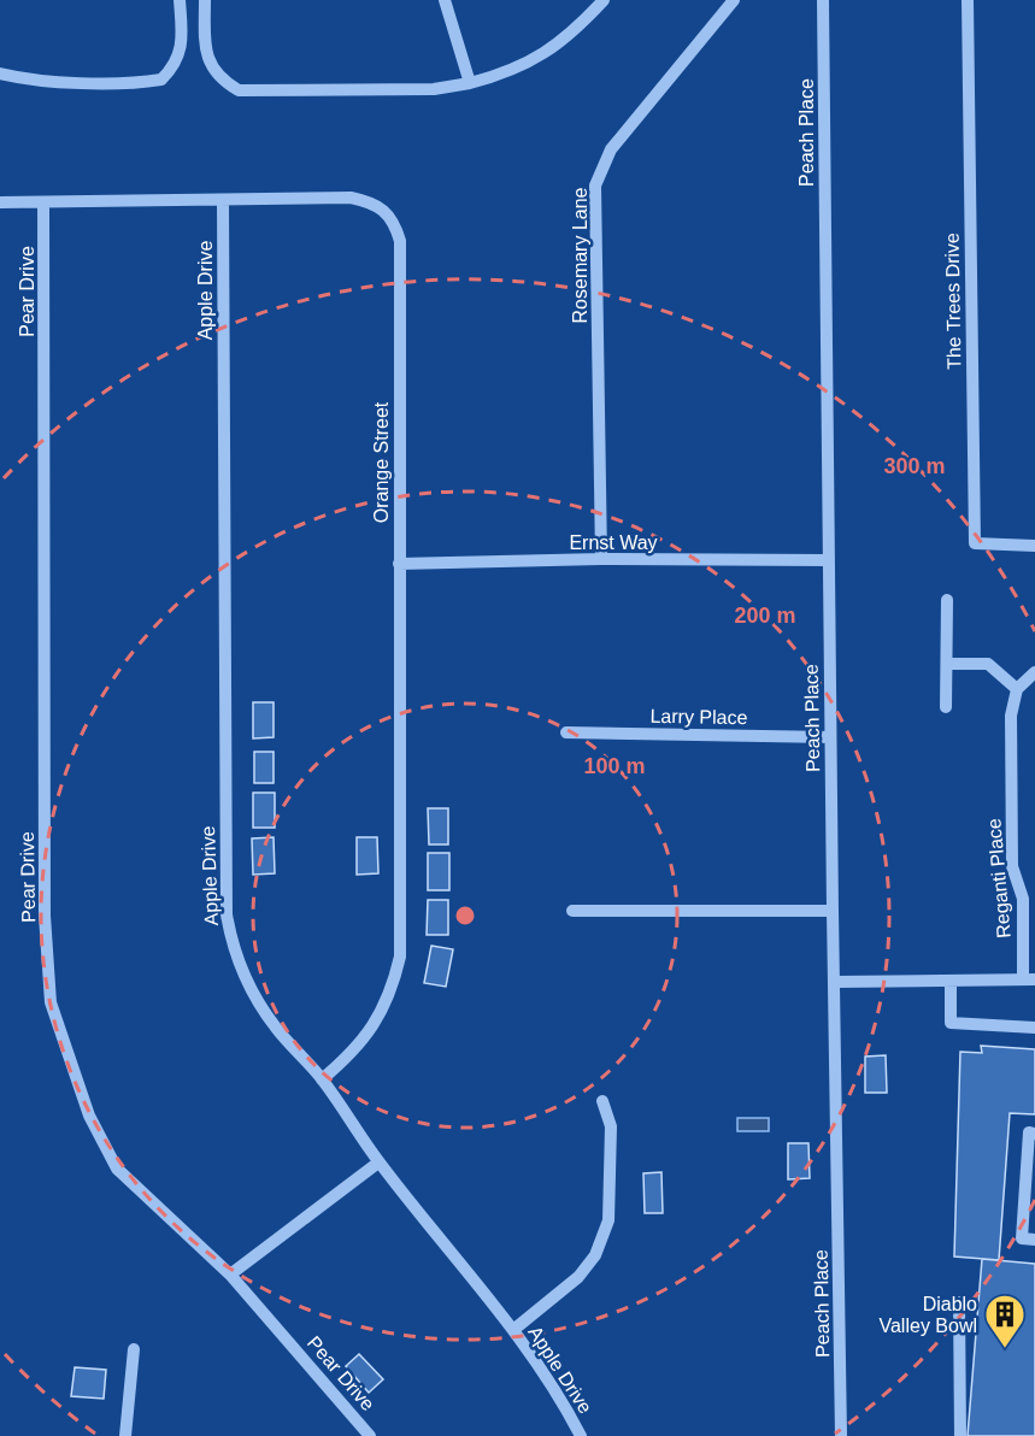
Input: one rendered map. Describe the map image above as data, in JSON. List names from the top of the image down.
{
  "streets": {
    "street": [
      "Peach Place",
      "Rosemary Lane",
      "Apple Drive",
      "Pear Drive",
      "The Trees Drive",
      "Orange Street",
      "Ernst Way",
      "Larry Place",
      "Reganti Place"
    ]
  },
  "crossings": [
    ["Peach Place", "Ernst Way"],
    ["Peach Place", "Larry Place"],
    ["Rosemary Lane", "Ernst Way"],
    ["Apple Drive", "Orange Street"],
    ["Pear Drive", "Orange Street"],
    ["Orange Street", "Ernst Way"]
  ],
  "places": {
    "building": ["Diablo Valley Bowl"]
  },
  "rings": ["300 m", "200 m", "100 m"]
}
